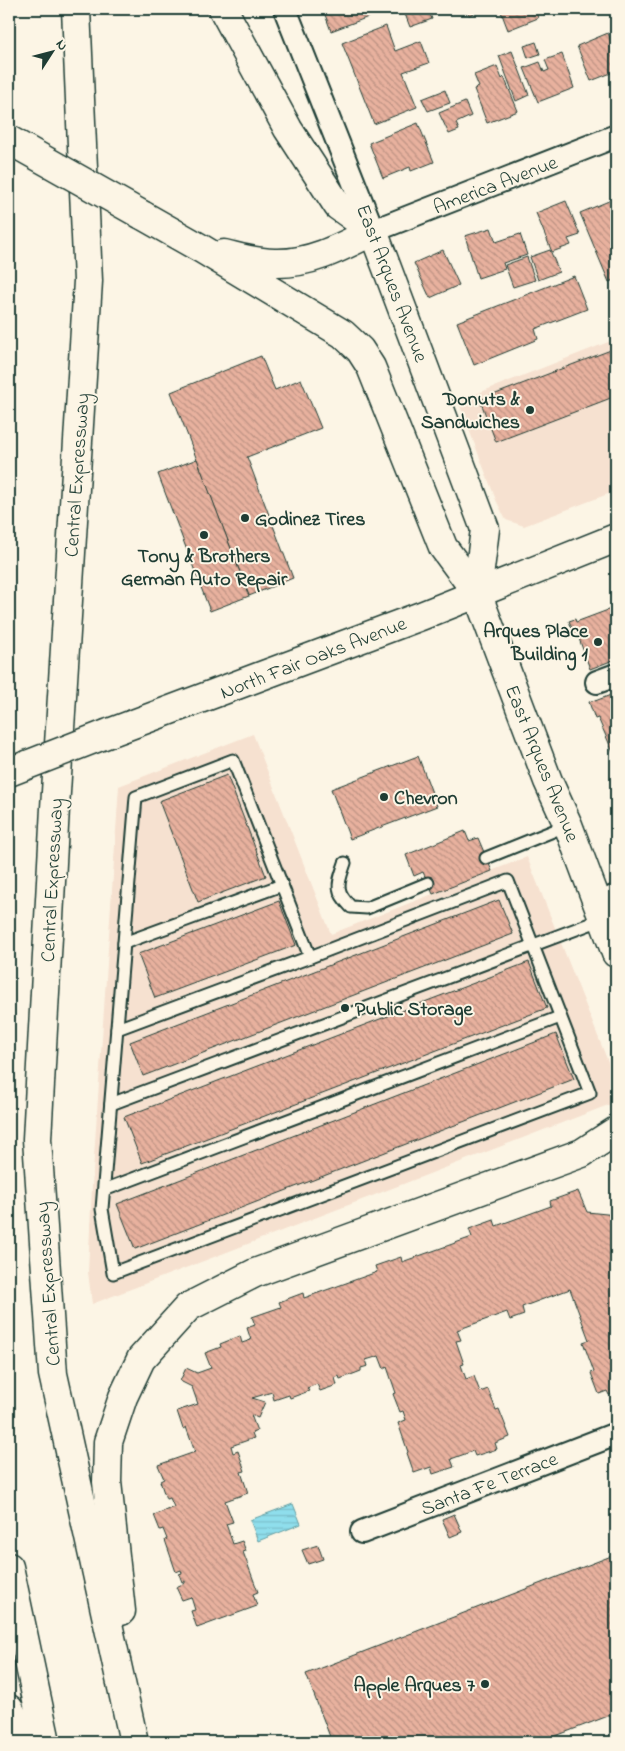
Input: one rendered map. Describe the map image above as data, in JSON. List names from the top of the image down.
{
  "streets": {
    "main road": ["East Arques Avenue", "Central Expressway", "North Fair Oaks Avenue"],
    "street": ["America Avenue", "Santa Fe Terrace"]
  },
  "crossings": [
    ["America Avenue", "East Arques Avenue"],
    ["East Arques Avenue", "North Fair Oaks Avenue"]
  ],
  "places": [
    "Donuts & Sandwiches",
    "Godinez Tires",
    "Tony & Brothers German Auto Repair",
    "Arques Place Building 1",
    "Chevron",
    "Public Storage",
    "Apple Arques 7"
  ],
  "north": "top right"
}
